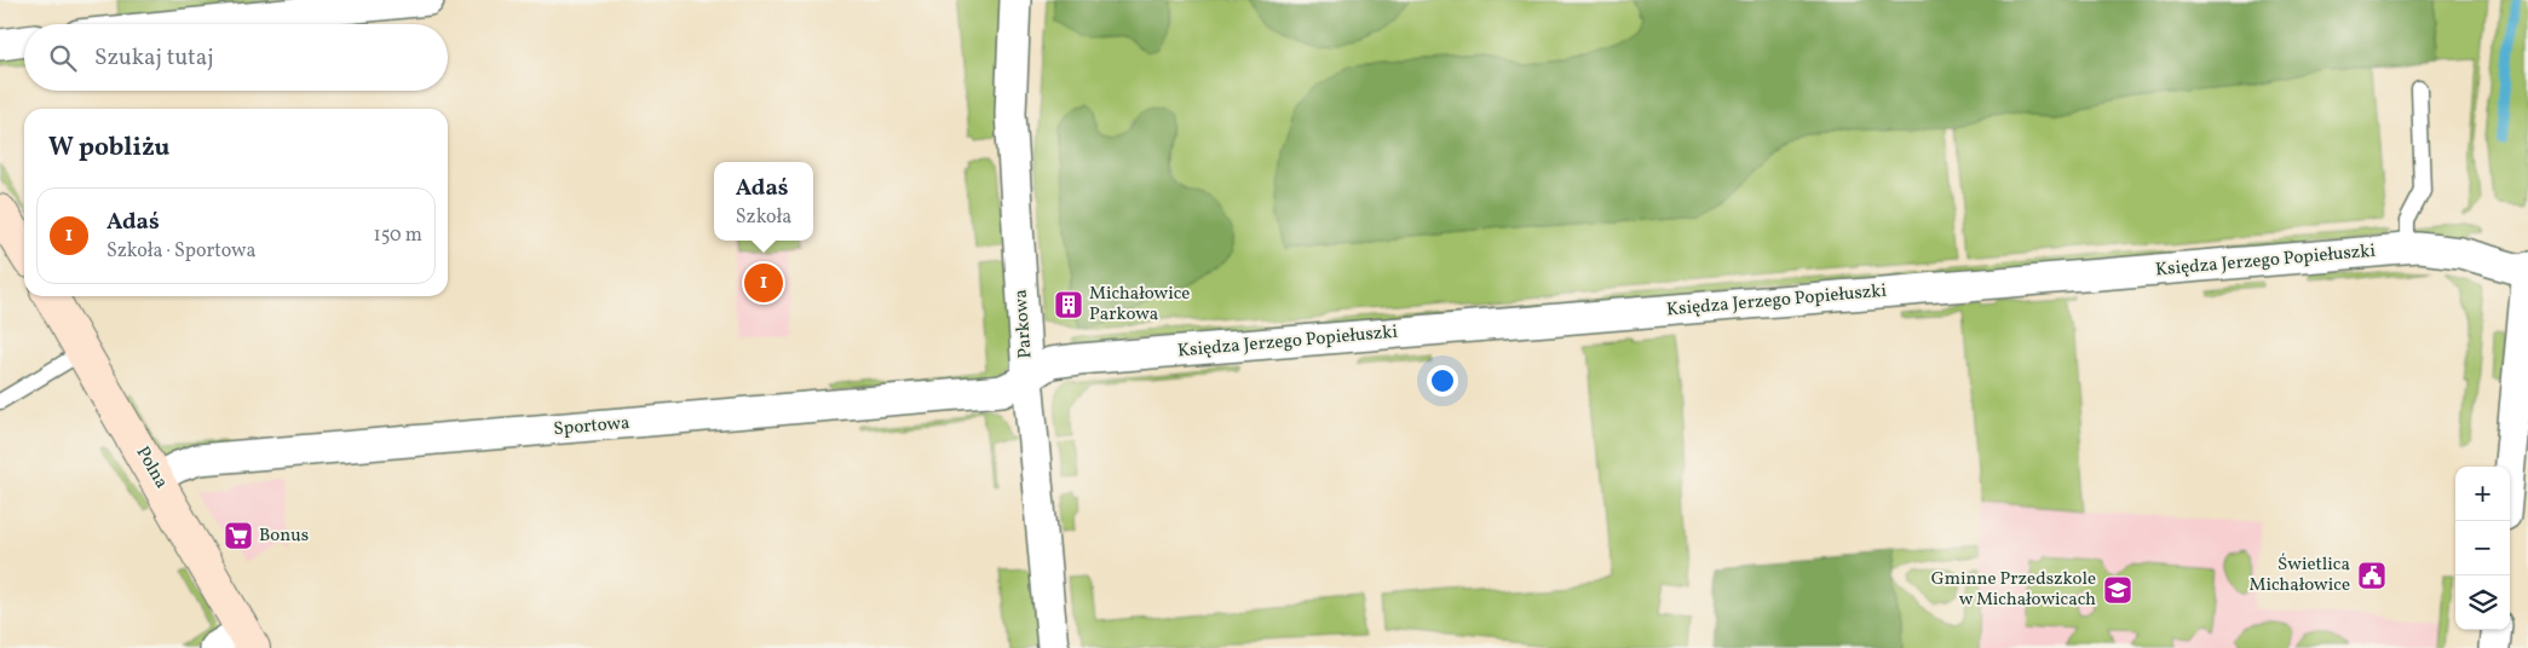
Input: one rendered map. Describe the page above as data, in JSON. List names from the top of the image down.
{
  "streets": {
    "street": [
      "Księdza Jerzego Popiełuszki",
      "Parkowa",
      "Sportowa",
      "Polna"
    ]
  },
  "crossings": [
    ["Księdza Jerzego Popiełuszki", "Parkowa"],
    ["Księdza Jerzego Popiełuszki", "Sportowa"],
    ["Parkowa", "Sportowa"],
    ["Sportowa", "Polna"]
  ],
  "places": {
    "building": ["Michałowice Parkowa"],
    "supermarket": ["Bonus"],
    "public building": ["Świetlica Michałowice"],
    "school or university": ["Gminne Przedszkole w Michałowicach"]
  },
  "page": {
    "search": "Szukaj tutaj",
    "heading": "W pobliżu",
    "popup": ["Adaś", "Szkoła"],
    "list": [
      {
        "mark": "1",
        "name": "Adaś",
        "note": "Szkoła · Sportowa",
        "value": "150 m"
      }
    ],
    "pins": "1",
    "map_buttons": ["+", "−"]
  }
}
